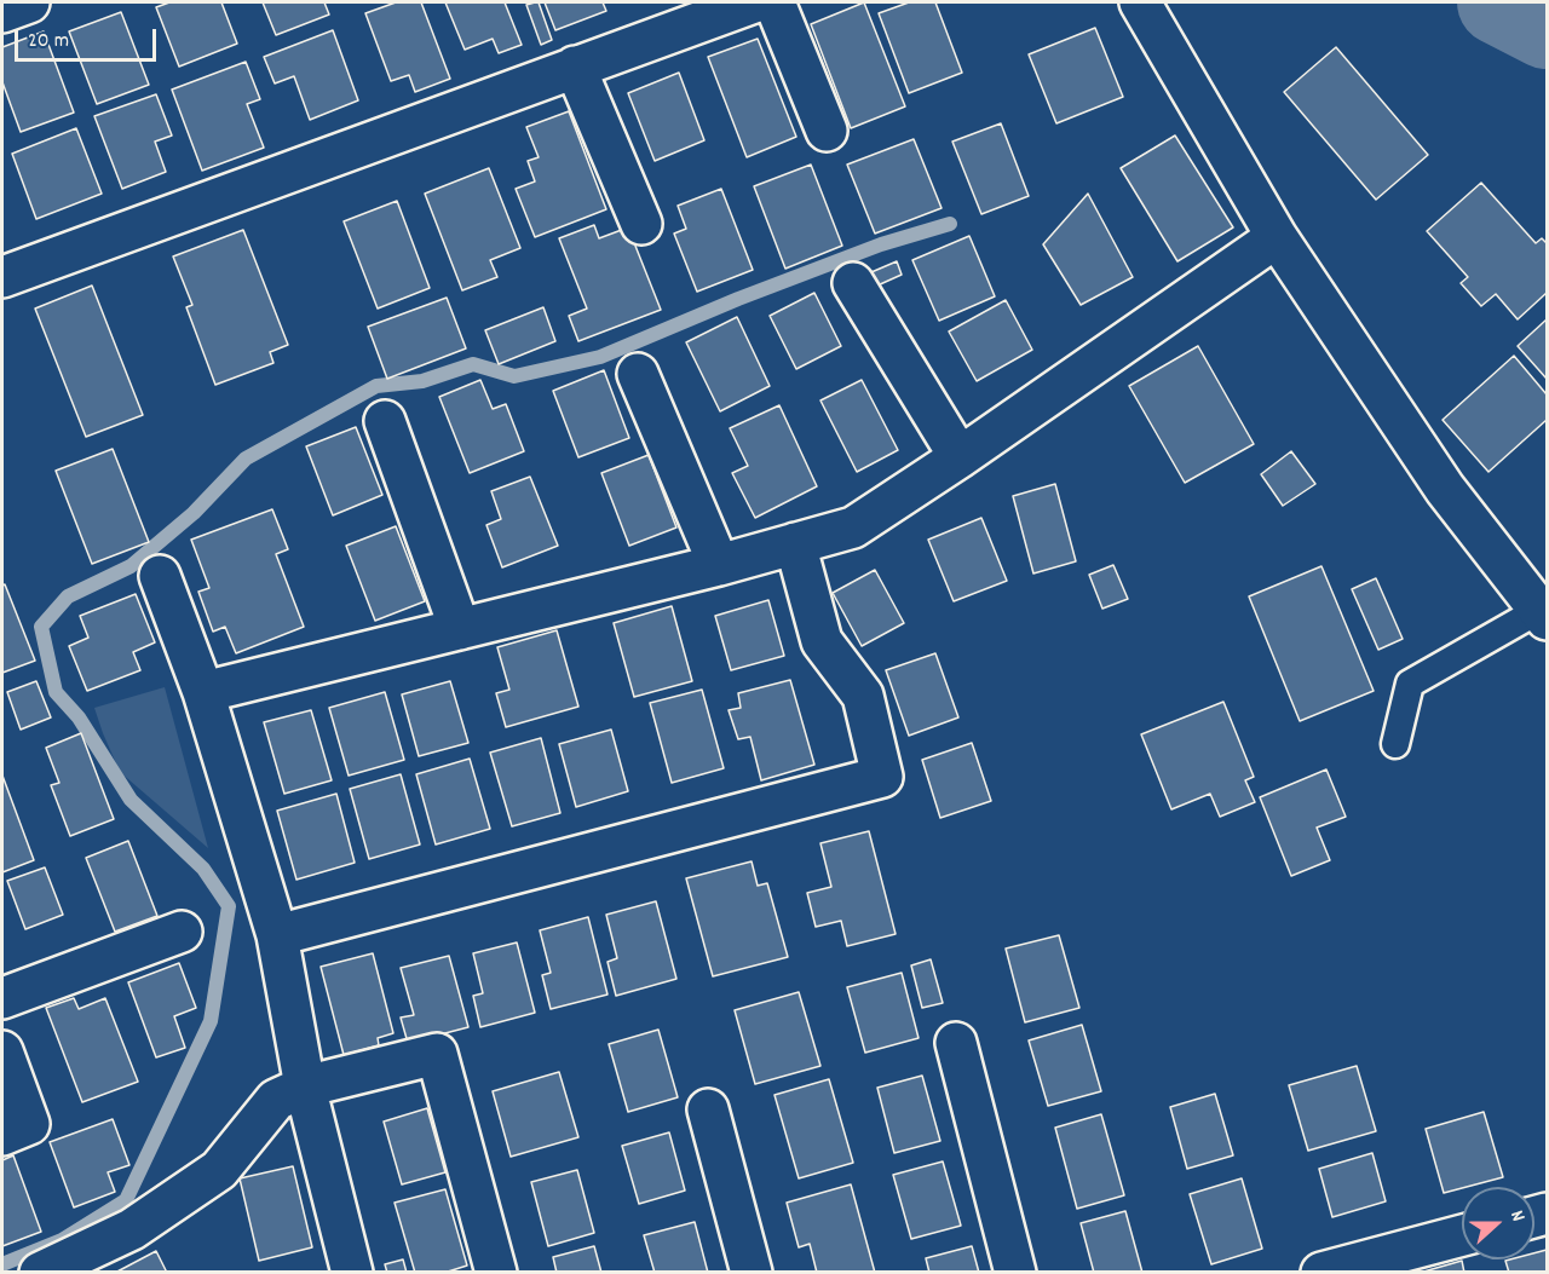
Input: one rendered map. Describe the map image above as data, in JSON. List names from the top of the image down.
{
  "scale_bar": "20 m",
  "north": "right"
}
